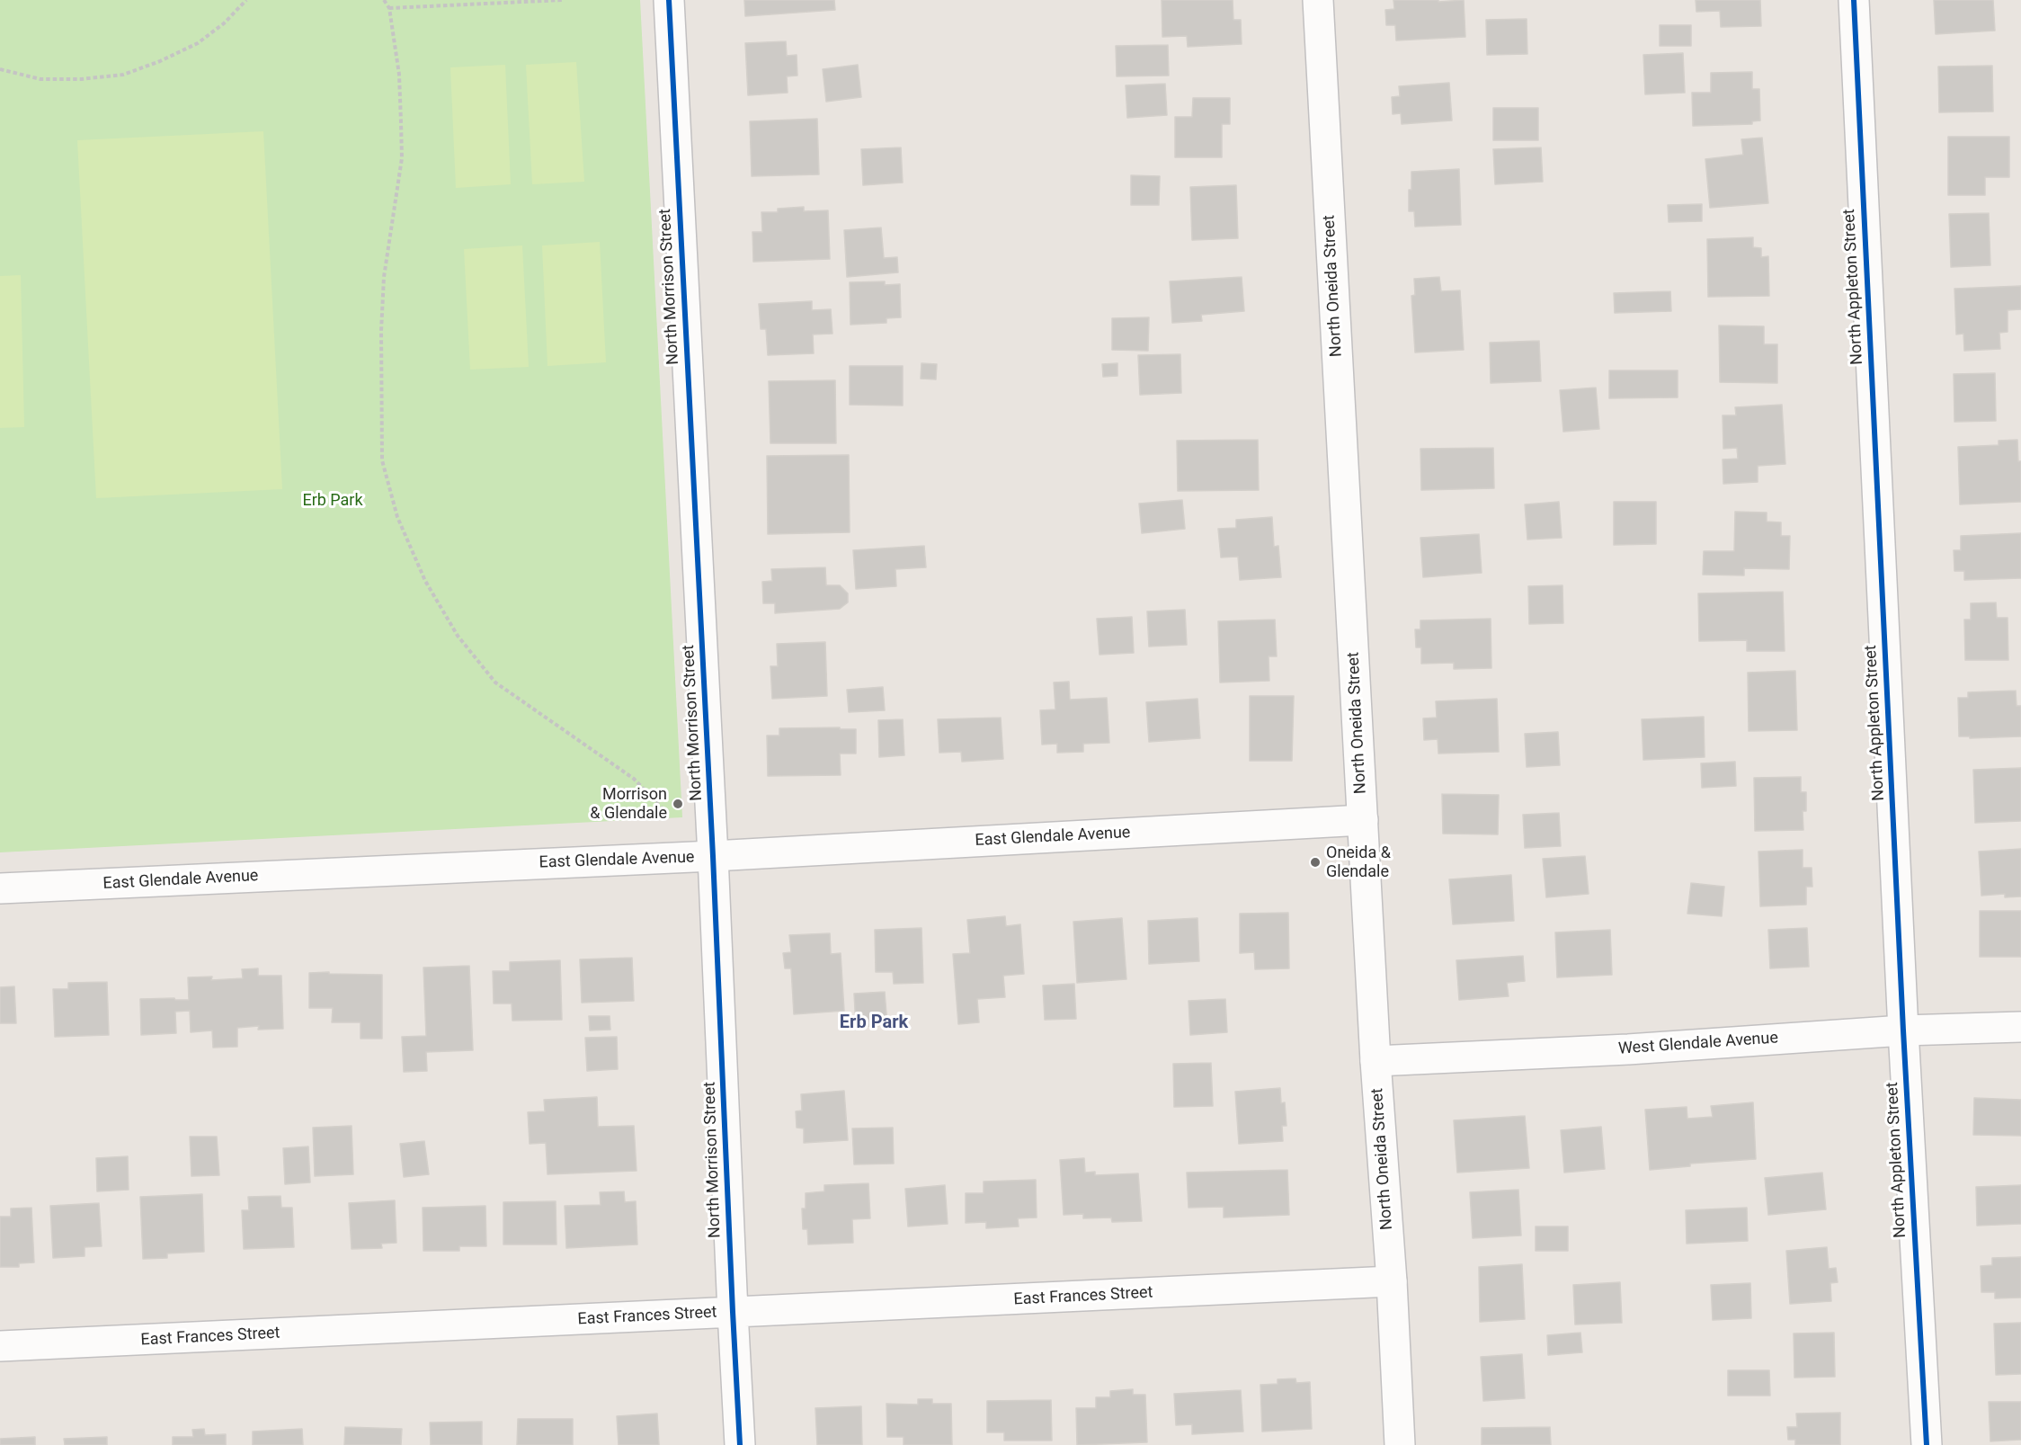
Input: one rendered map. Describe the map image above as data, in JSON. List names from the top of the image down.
{
  "streets": {
    "street": [
      "North Oneida Street",
      "North Morrison Street",
      "North Appleton Street",
      "East Glendale Avenue",
      "West Glendale Avenue",
      "East Frances Street"
    ]
  },
  "crossings": [
    ["North Oneida Street", "East Glendale Avenue"],
    ["North Oneida Street", "West Glendale Avenue"],
    ["North Oneida Street", "East Frances Street"],
    ["North Morrison Street", "East Glendale Avenue"],
    ["North Morrison Street", "East Frances Street"],
    ["North Appleton Street", "West Glendale Avenue"]
  ],
  "districts": ["Erb Park"],
  "parks": ["Erb Park"],
  "places": ["Morrison & Glendale", "Oneida & Glendale"]
}
